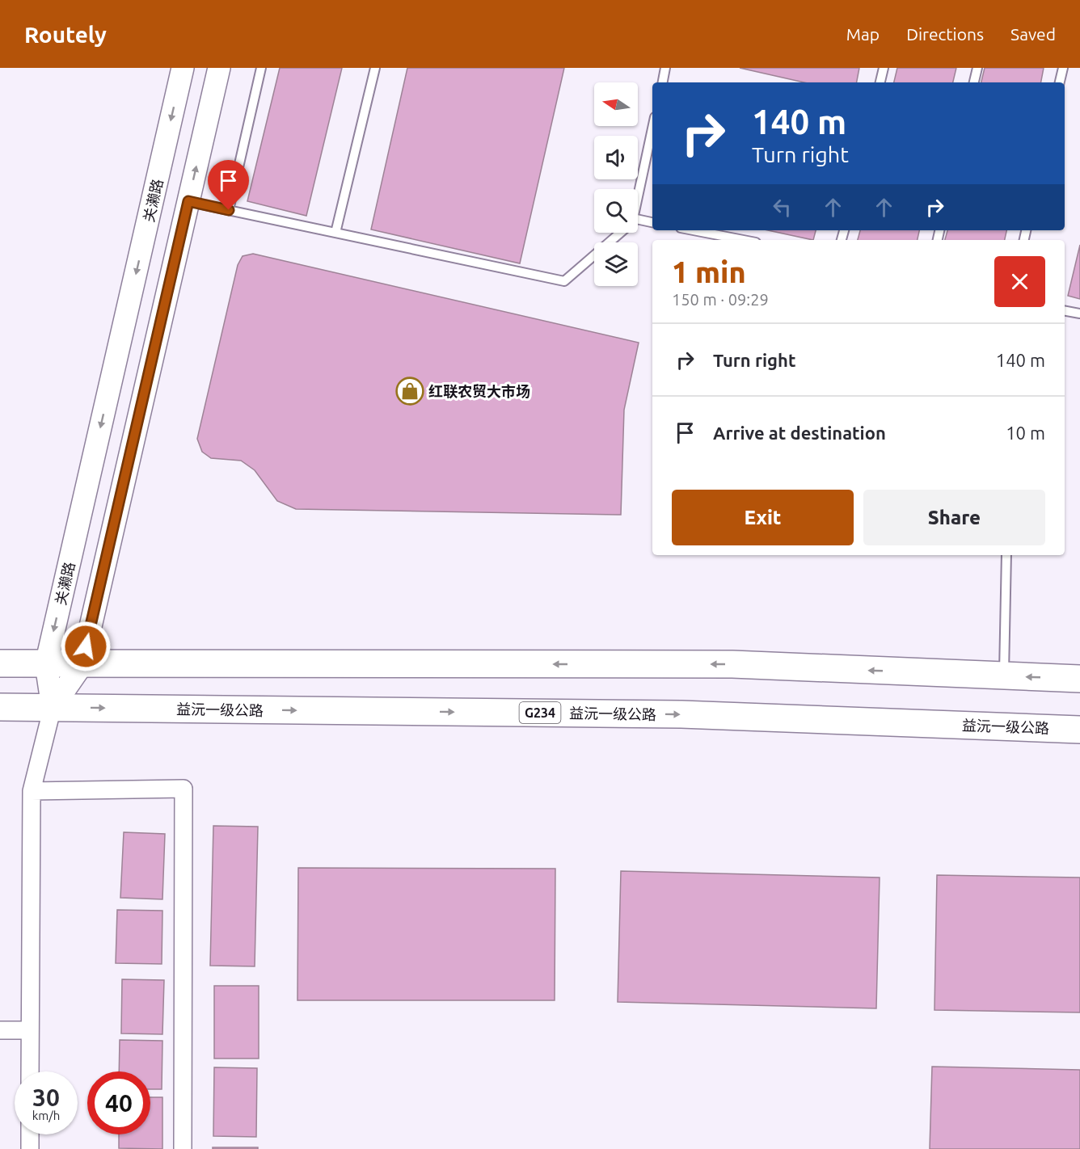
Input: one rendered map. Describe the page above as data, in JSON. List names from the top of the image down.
{
  "streets": {
    "highway": ["益沅一级公路", "G234"],
    "street": ["关濑路"]
  },
  "crossings": [
    ["关濑路", "益沅一级公路"]
  ],
  "places": {
    "shop": ["红联农贸大市场"]
  },
  "north": "left",
  "page": {
    "header": "Routely",
    "nav": ["Map", "Directions", "Saved"],
    "turn": ["140 m", "Turn right"],
    "heading": ["1 min", "150 m · 09:29"],
    "list": [
      {
        "name": "Turn right",
        "value": "140 m"
      },
      {
        "name": "Arrive at destination",
        "value": "10 m"
      }
    ],
    "buttons": ["Exit", "Share"],
    "speed": "30 km/h",
    "limit": "40"
  }
}
